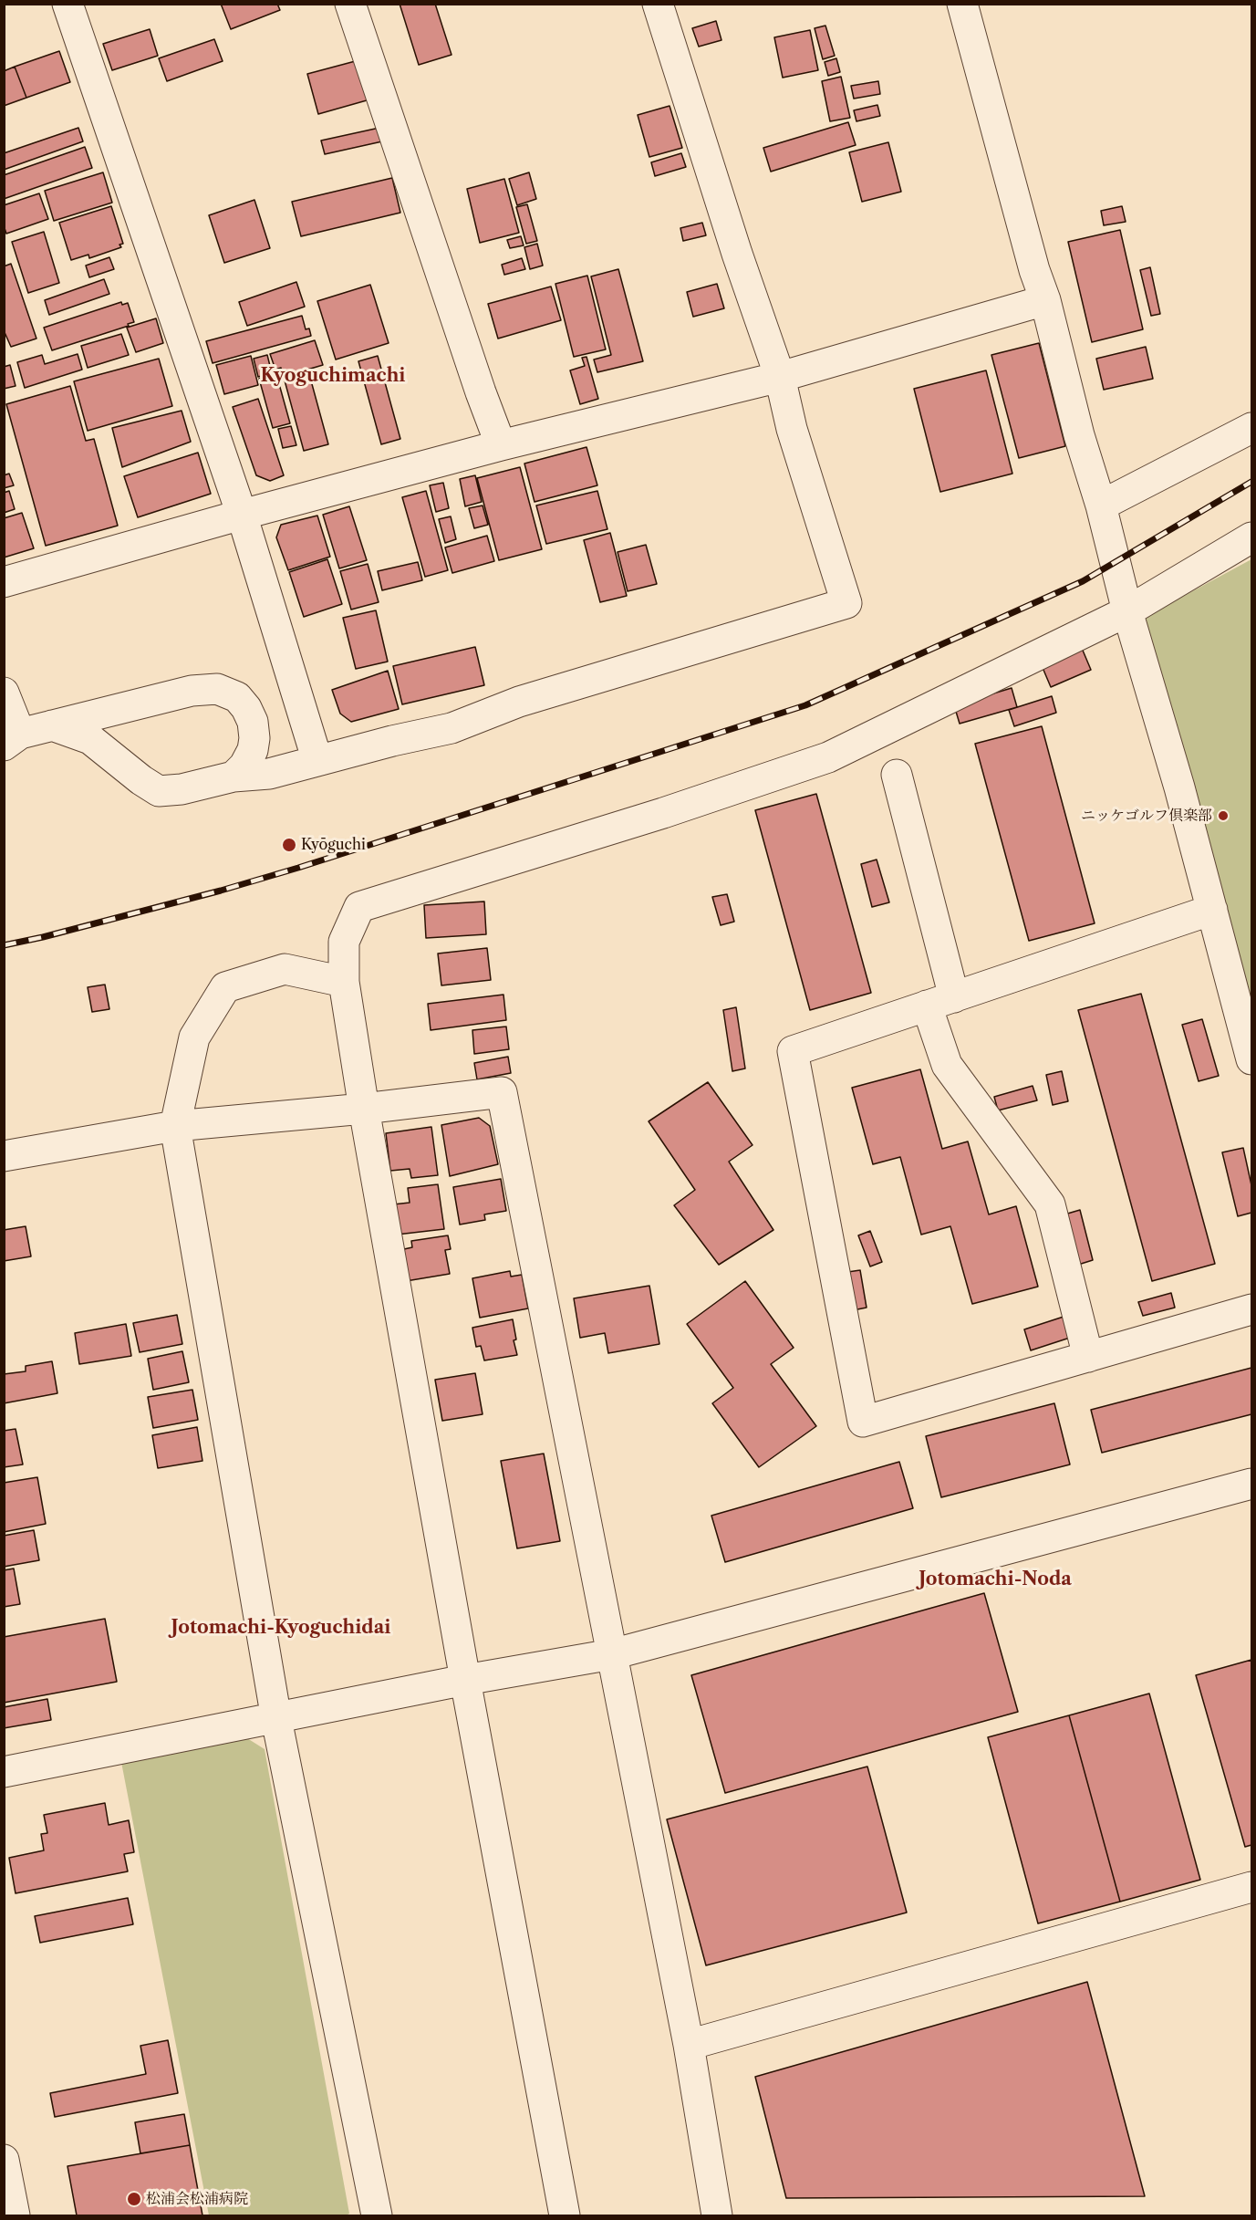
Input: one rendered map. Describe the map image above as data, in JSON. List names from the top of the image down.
{
  "districts": ["Kyoguchimachi", "Jotomachi-Noda", "Jotomachi-Kyoguchidai"],
  "places": ["ニッケゴルフ倶楽部", "Kyōguchi", "松浦会松浦病院"]
}
